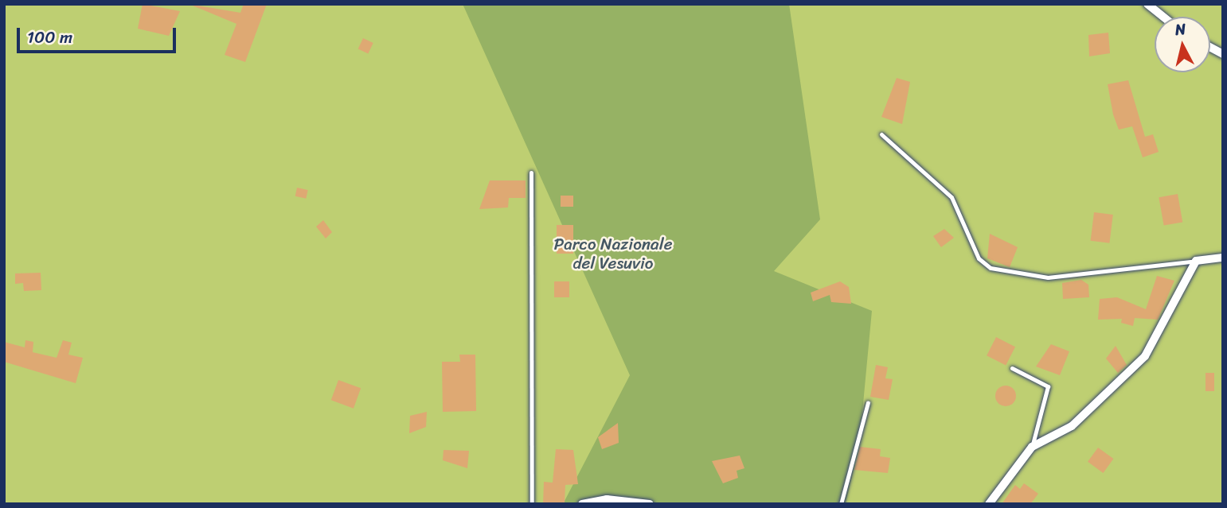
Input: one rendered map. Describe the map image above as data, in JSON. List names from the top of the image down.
{
  "parks": ["Parco Nazionale del Vesuvio"],
  "scale_bar": "100 m",
  "north": "top"
}
